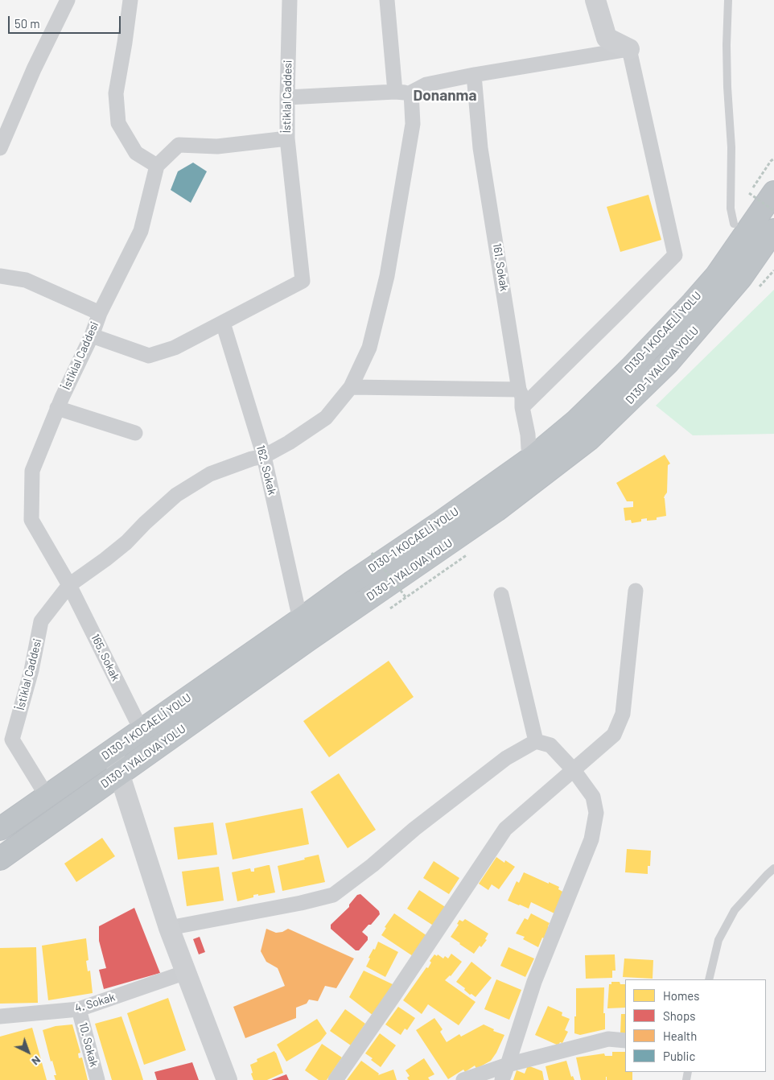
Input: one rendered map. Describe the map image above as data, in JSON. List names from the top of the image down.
{
  "streets": {
    "highway": ["D130-1 KOCAELİ YOLU", "D130-1 YALOVA YOLU"],
    "street": [
      "İstiklal Caddesi",
      "161. Sokak",
      "162. Sokak",
      "165. Sokak",
      "4. Sokak",
      "10. Sokak"
    ]
  },
  "crossings": [
    ["İstiklal Caddesi", "D130-1 KOCAELİ YOLU"],
    ["İstiklal Caddesi", "165. Sokak"],
    ["161. Sokak", "D130-1 KOCAELİ YOLU"],
    ["D130-1 KOCAELİ YOLU", "162. Sokak"],
    ["D130-1 KOCAELİ YOLU", "165. Sokak"],
    ["4. Sokak", "10. Sokak"]
  ],
  "districts": ["Donanma"],
  "legend": [
    "Homes",
    "Shops",
    "Health",
    "Public"
  ],
  "scale_bar": "50 m",
  "north": "bottom right"
}
